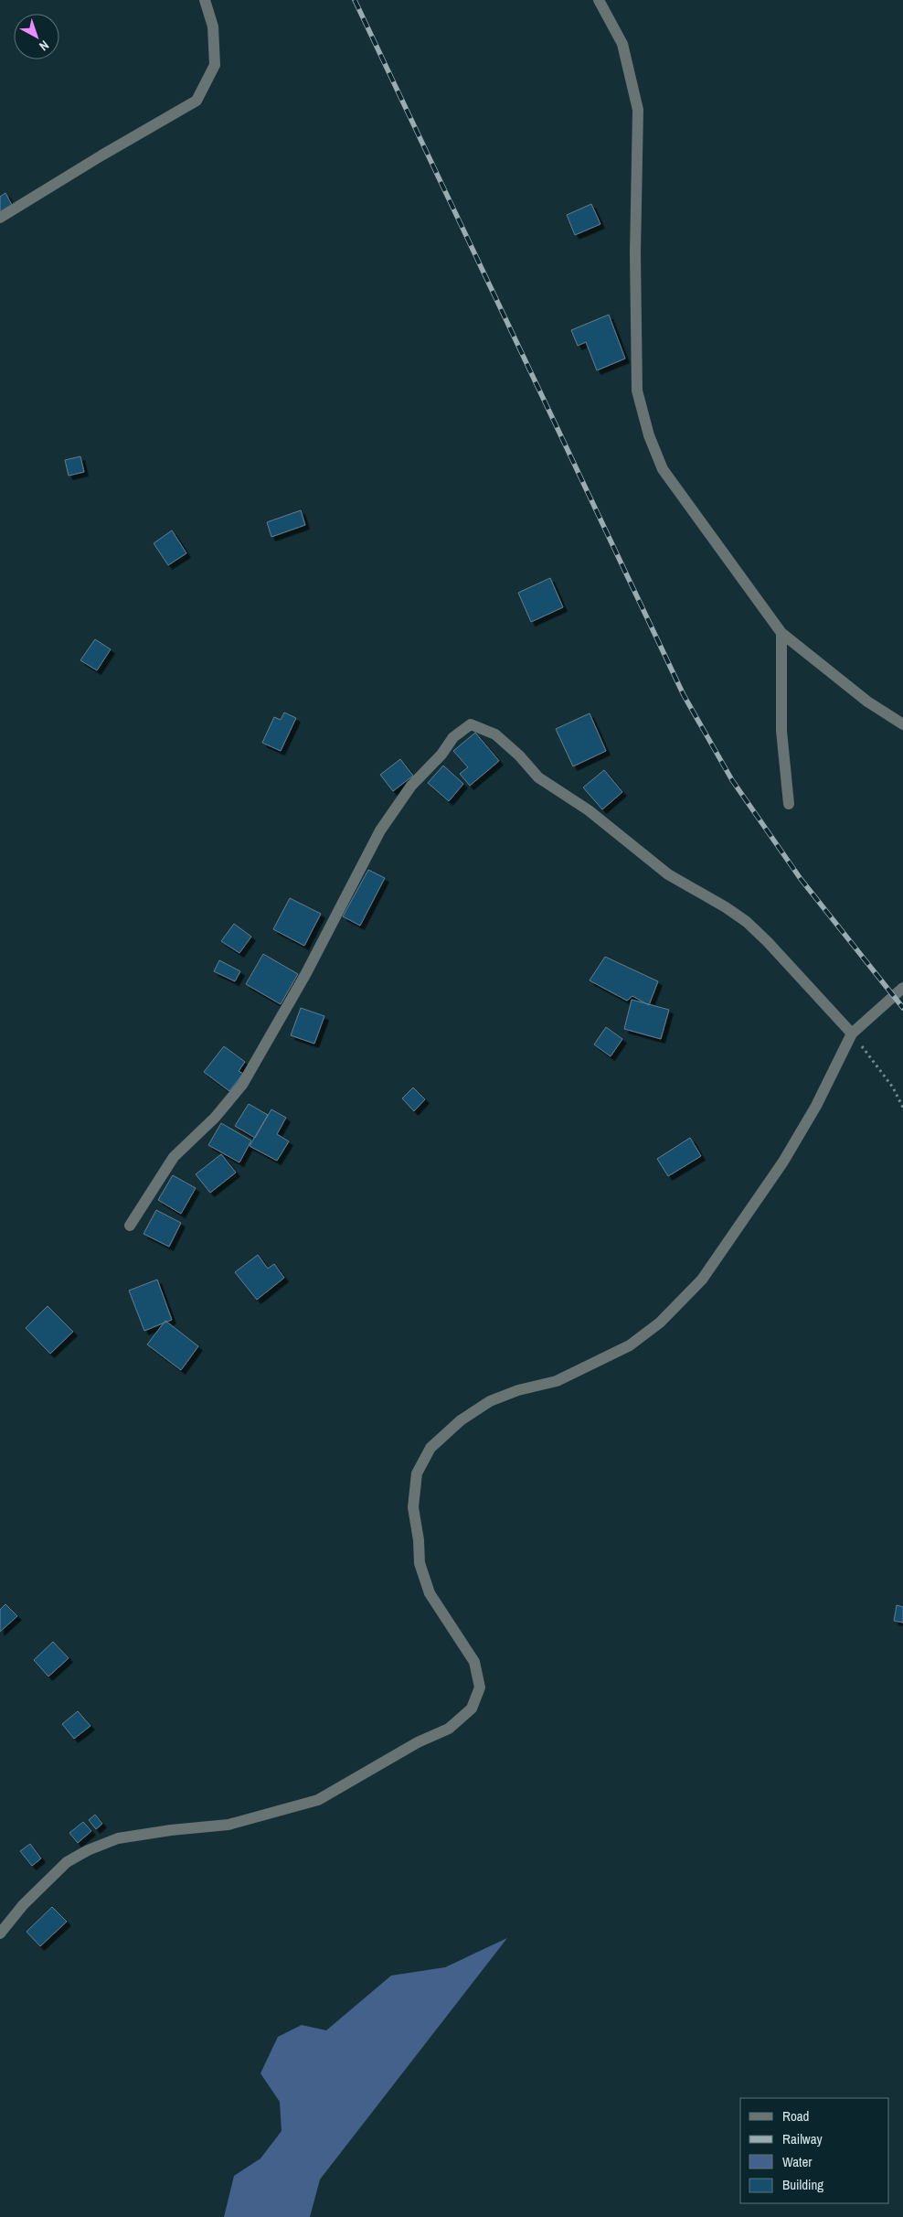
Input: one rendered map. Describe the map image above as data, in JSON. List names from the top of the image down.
{
  "legend": [
    "Road",
    "Railway",
    "Water",
    "Building"
  ],
  "north": "bottom right"
}
